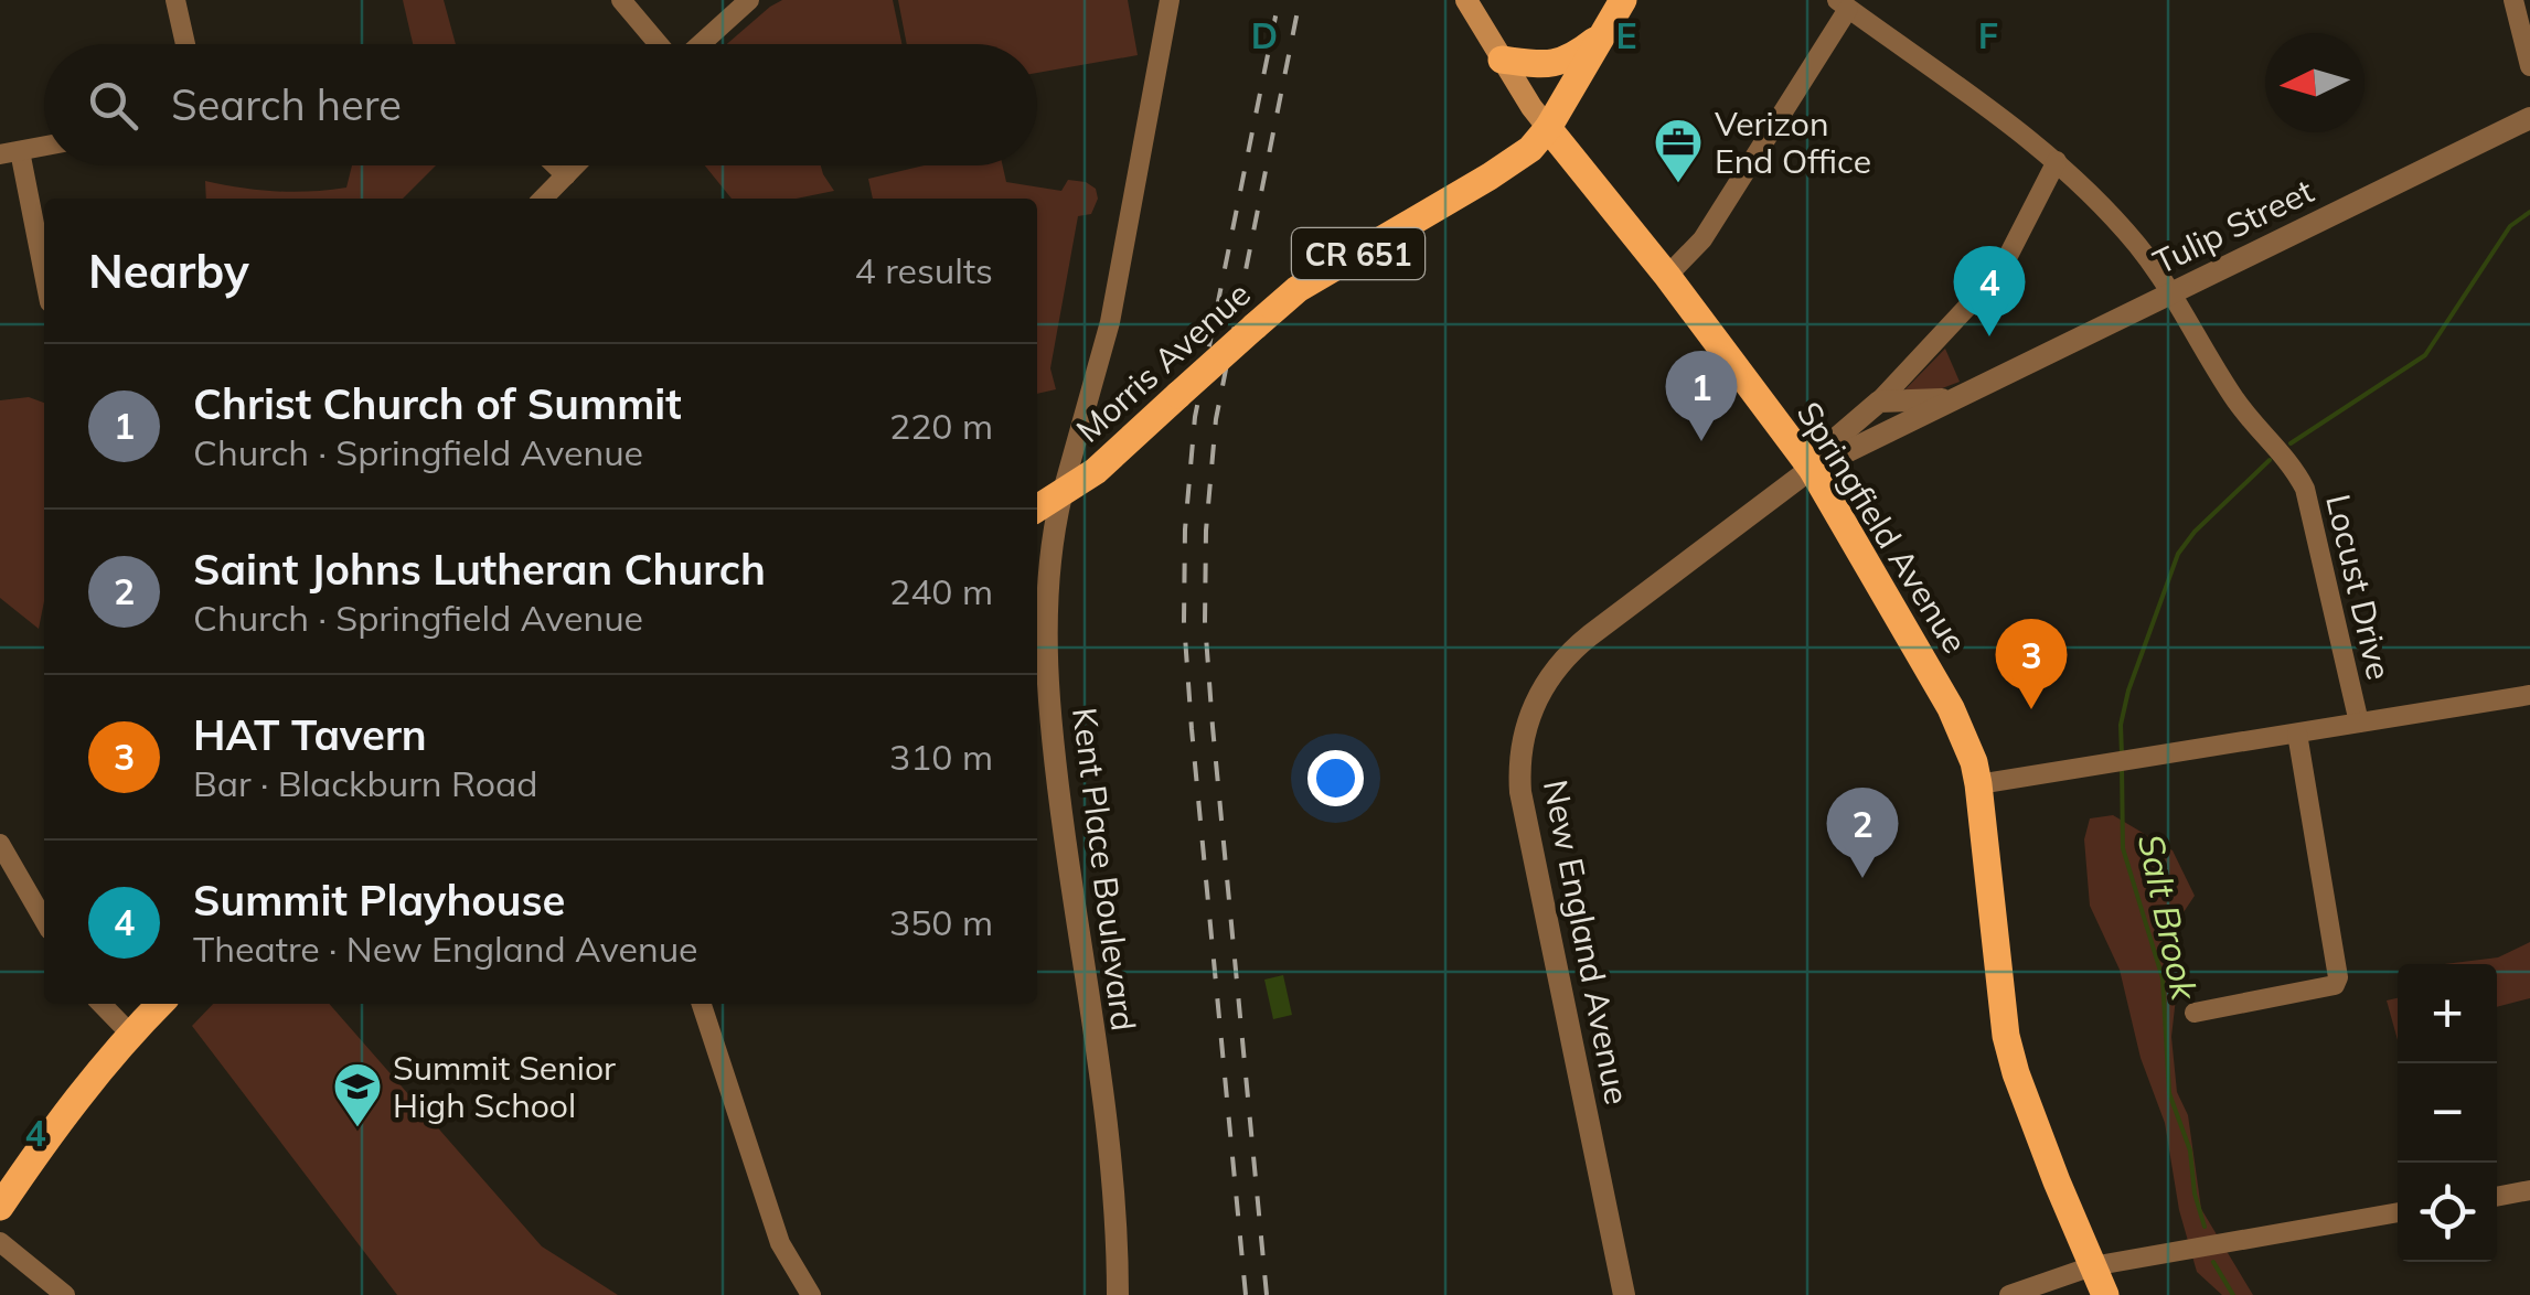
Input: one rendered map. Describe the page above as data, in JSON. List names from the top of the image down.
{
  "streets": {
    "main road": ["CR 651", "Morris Avenue", "Springfield Avenue"],
    "street": [
      "Tulip Street",
      "Locust Drive",
      "Kent Place Boulevard",
      "New England Avenue"
    ]
  },
  "crossings": [
    ["Tulip Street", "Springfield Avenue"],
    ["Tulip Street", "Locust Drive"],
    ["Tulip Street", "New England Avenue"],
    ["Morris Avenue", "Springfield Avenue"],
    ["Morris Avenue", "Kent Place Boulevard"],
    ["Springfield Avenue", "New England Avenue"],
    ["Locust Drive", "New England Avenue"]
  ],
  "water": ["Salt Brook"],
  "places": {
    "office": ["Verizon End Office"],
    "school or university": ["Summit Senior High School"]
  },
  "north": "left",
  "page": {
    "search": "Search here",
    "heading": ["Nearby", "4 results"],
    "pins": [
      "4",
      "1",
      "3",
      "2"
    ],
    "list": [
      {
        "mark": "1",
        "name": "Christ Church of Summit",
        "note": "Church · Springfield Avenue",
        "value": "220 m"
      },
      {
        "mark": "2",
        "name": "Saint Johns Lutheran Church",
        "note": "Church · Springfield Avenue",
        "value": "240 m"
      },
      {
        "mark": "3",
        "name": "HAT Tavern",
        "note": "Bar · Blackburn Road",
        "value": "310 m"
      },
      {
        "mark": "4",
        "name": "Summit Playhouse",
        "note": "Theatre · New England Avenue",
        "value": "350 m"
      }
    ],
    "map_buttons": ["+", "−"]
  },
  "grid": {
    "columns": ["D", "E", "F"],
    "rows": ["4"]
  }
}
